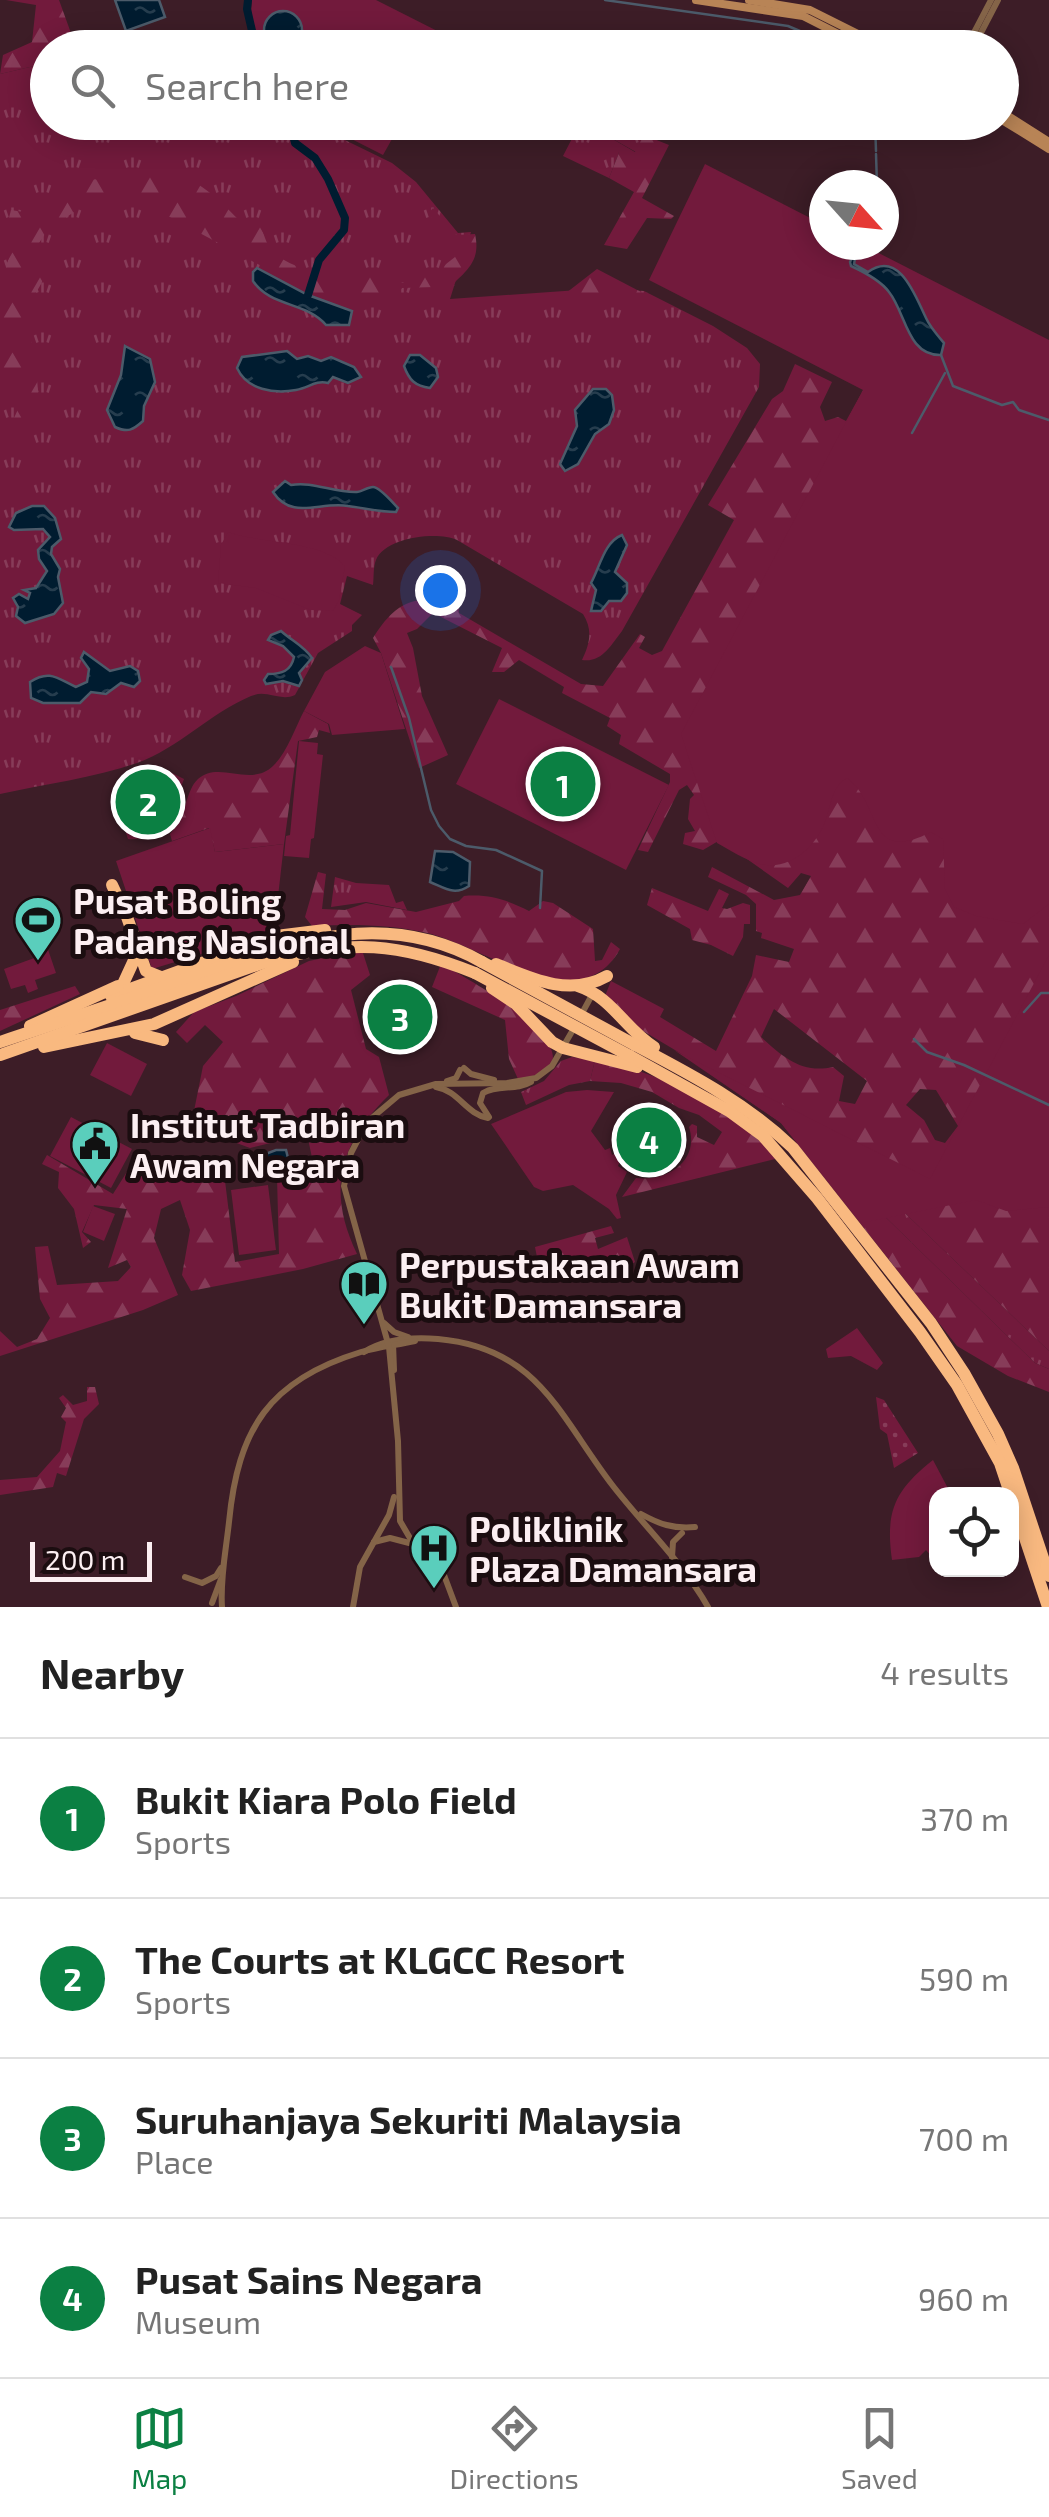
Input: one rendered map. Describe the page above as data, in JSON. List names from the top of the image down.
{
  "places": {
    "sports": ["Pusat Boling Padang Nasional"],
    "public building": ["Institut Tadbiran Awam Negara"],
    "library": ["Perpustakaan Awam Bukit Damansara"],
    "hospital": ["Poliklinik Plaza Damansara"]
  },
  "scale_bar": "200 m",
  "north": "bottom right",
  "page": {
    "search": "Search here",
    "pins": [
      "1",
      "2",
      "3",
      "4"
    ],
    "scale": "200 m",
    "heading": ["Nearby", "4 results"],
    "list": [
      {
        "mark": "1",
        "name": "Bukit Kiara Polo Field",
        "note": "Sports",
        "value": "370 m"
      },
      {
        "mark": "2",
        "name": "The Courts at KLGCC Resort",
        "note": "Sports",
        "value": "590 m"
      },
      {
        "mark": "3",
        "name": "Suruhanjaya Sekuriti Malaysia",
        "note": "Place",
        "value": "700 m"
      },
      {
        "mark": "4",
        "name": "Pusat Sains Negara",
        "note": "Museum",
        "value": "960 m"
      }
    ],
    "nav": ["Map", "Directions", "Saved"]
  }
}
